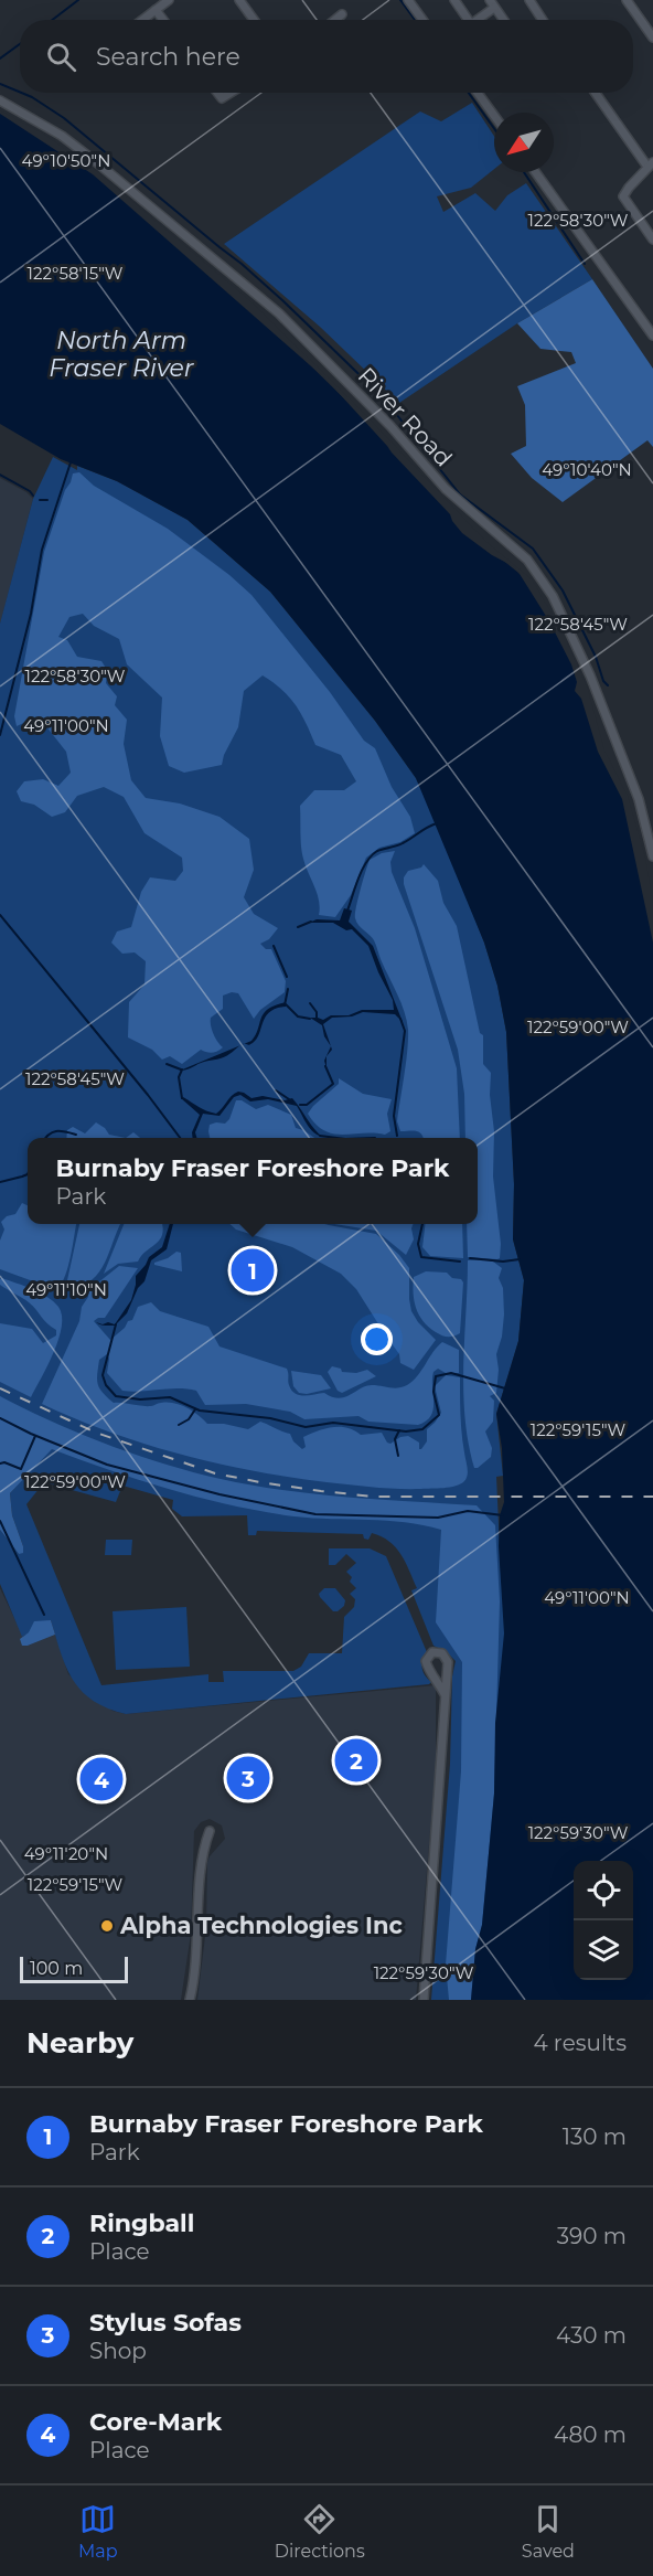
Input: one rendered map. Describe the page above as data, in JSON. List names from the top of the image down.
{
  "streets": {
    "street": ["River Road"]
  },
  "water": ["North Arm Fraser River"],
  "places": ["Alpha Technologies Inc"],
  "scale_bar": "100 m",
  "north": "bottom left",
  "page": {
    "search": "Search here",
    "popup": ["Burnaby Fraser Foreshore Park", "Park"],
    "pins": [
      "1",
      "2",
      "3",
      "4"
    ],
    "scale": "100 m",
    "heading": ["Nearby", "4 results"],
    "list": [
      {
        "mark": "1",
        "name": "Burnaby Fraser Foreshore Park",
        "note": "Park",
        "value": "130 m"
      },
      {
        "mark": "2",
        "name": "Ringball",
        "note": "Place",
        "value": "390 m"
      },
      {
        "mark": "3",
        "name": "Stylus Sofas",
        "note": "Shop",
        "value": "430 m"
      },
      {
        "mark": "4",
        "name": "Core-Mark",
        "note": "Place",
        "value": "480 m"
      }
    ],
    "nav": ["Map", "Directions", "Saved"]
  },
  "coordinates": [
    "49°10'50\"N",
    "122°58'30\"W",
    "122°58'15\"W",
    "49°10'40\"N",
    "122°58'45\"W",
    "49°11'00\"N",
    "122°59'00\"W",
    "49°11'10\"N",
    "122°59'15\"W",
    "122°59'30\"W",
    "49°11'20\"N"
  ]
}
